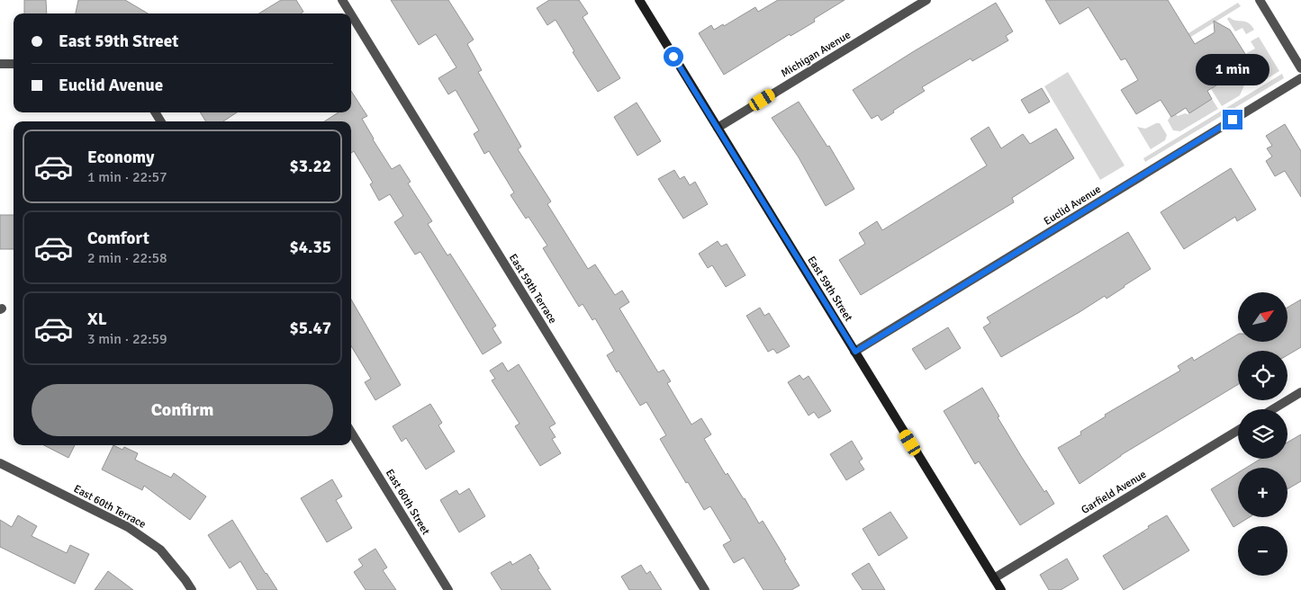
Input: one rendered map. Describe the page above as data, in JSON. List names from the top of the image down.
{
  "streets": {
    "street": [
      "Michigan Avenue",
      "Euclid Avenue",
      "East 59th Terrace",
      "East 59th Street",
      "Garfield Avenue",
      "East 60th Street",
      "East 60th Terrace"
    ]
  },
  "crossings": [
    ["Michigan Avenue", "East 59th Street"],
    ["Euclid Avenue", "East 59th Street"],
    ["East 59th Street", "Garfield Avenue"]
  ],
  "north": "top right",
  "page": {
    "banner": ["East 59th Street", "Euclid Avenue"],
    "bubble": "1 min",
    "list": [
      {
        "name": "Economy",
        "note": "1 min · 22:57",
        "value": "$3.22"
      },
      {
        "name": "Comfort",
        "note": "2 min · 22:58",
        "value": "$4.35"
      },
      {
        "name": "XL",
        "note": "3 min · 22:59",
        "value": "$5.47"
      }
    ],
    "map_buttons": ["+", "−"],
    "buttons": "Confirm"
  }
}
